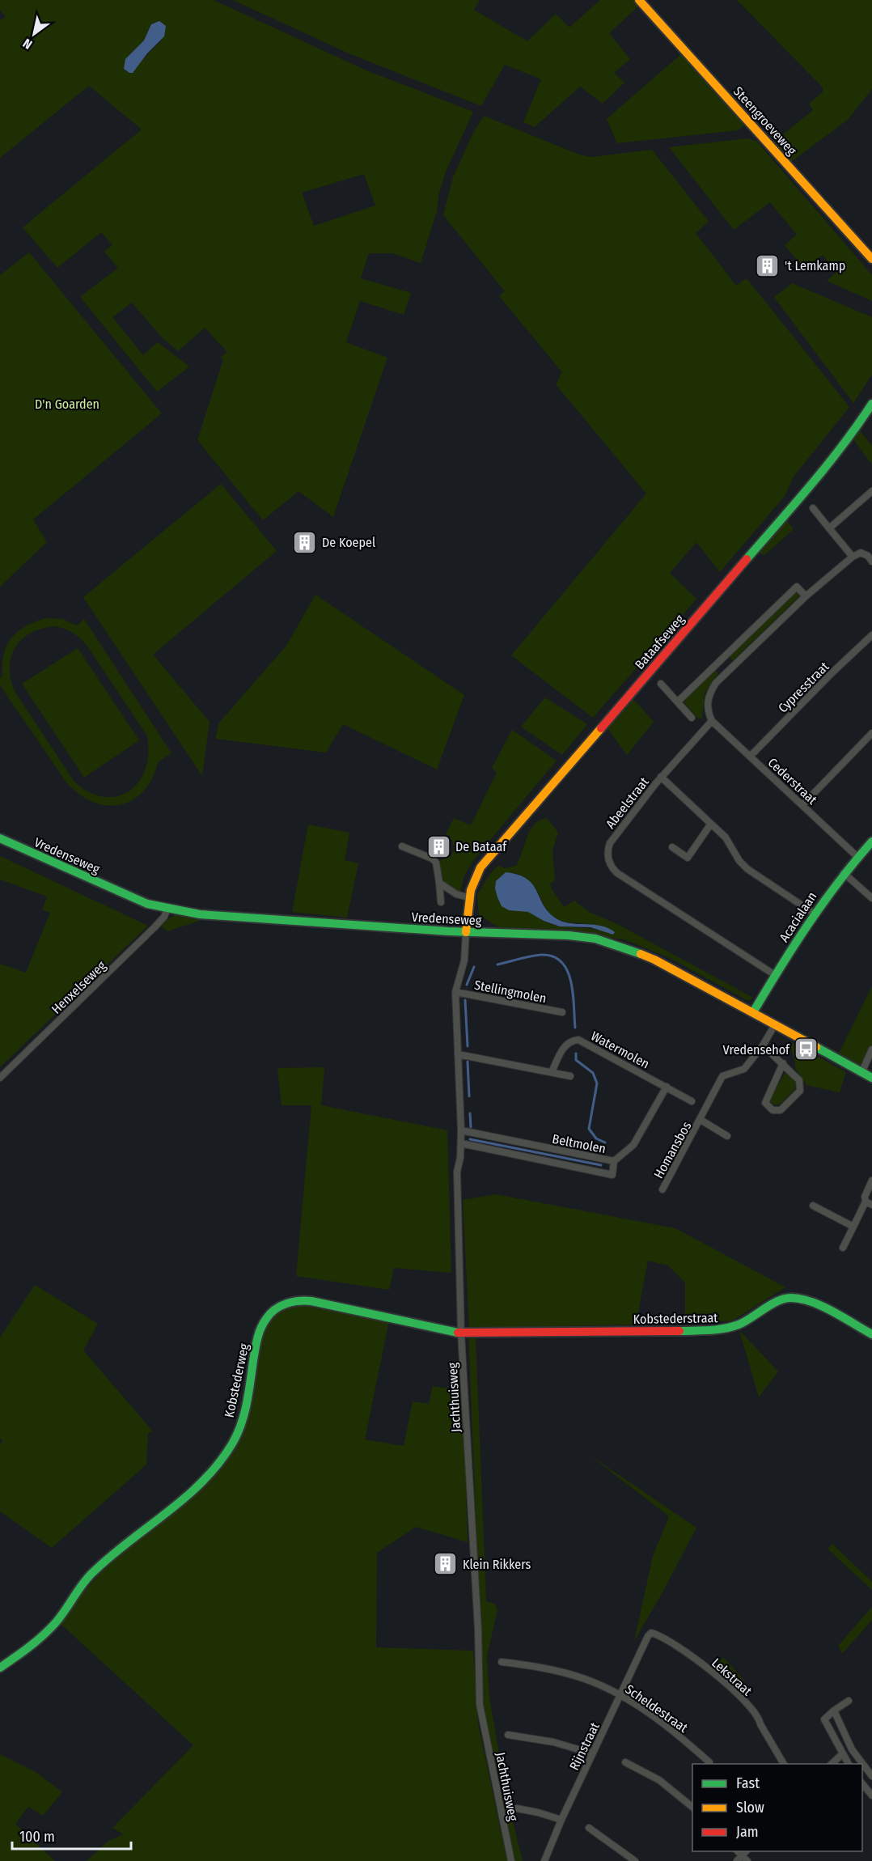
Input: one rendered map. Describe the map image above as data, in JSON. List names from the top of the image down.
{
  "streets": {
    "street": [
      "Steengroeveweg",
      "Bataafseweg",
      "Cypresstraat",
      "Cederstraat",
      "Abeelstraat",
      "Vredenseweg",
      "Acacialaan",
      "Henxelseweg",
      "Stellingmolen",
      "Watermolen",
      "Beltmolen",
      "Homansbos",
      "Kobstederstraat",
      "Kobstederweg",
      "Jachthuisweg",
      "Lekstraat",
      "Scheldestraat",
      "Rijnstraat"
    ]
  },
  "crossings": [
    ["Bataafseweg", "Vredenseweg"],
    ["Bataafseweg", "Jachthuisweg"],
    ["Cypresstraat", "Cederstraat"],
    ["Cederstraat", "Abeelstraat"],
    ["Cederstraat", "Acacialaan"],
    ["Abeelstraat", "Acacialaan"],
    ["Vredenseweg", "Acacialaan"],
    ["Vredenseweg", "Henxelseweg"],
    ["Vredenseweg", "Homansbos"],
    ["Vredenseweg", "Jachthuisweg"],
    ["Stellingmolen", "Jachthuisweg"],
    ["Beltmolen", "Jachthuisweg"],
    ["Kobstederstraat", "Kobstederweg"],
    ["Kobstederstraat", "Jachthuisweg"],
    ["Kobstederweg", "Jachthuisweg"],
    ["Lekstraat", "Rijnstraat"],
    ["Scheldestraat", "Rijnstraat"]
  ],
  "parks": ["D'n Goarden"],
  "places": {
    "building": [
      "'t Lemkamp",
      "De Koepel",
      "De Bataaf",
      "Klein Rikkers"
    ],
    "bus stop": ["Vredensehof"]
  },
  "legend": ["Fast", "Slow", "Jam"],
  "scale_bar": "100 m",
  "north": "bottom left"
}
